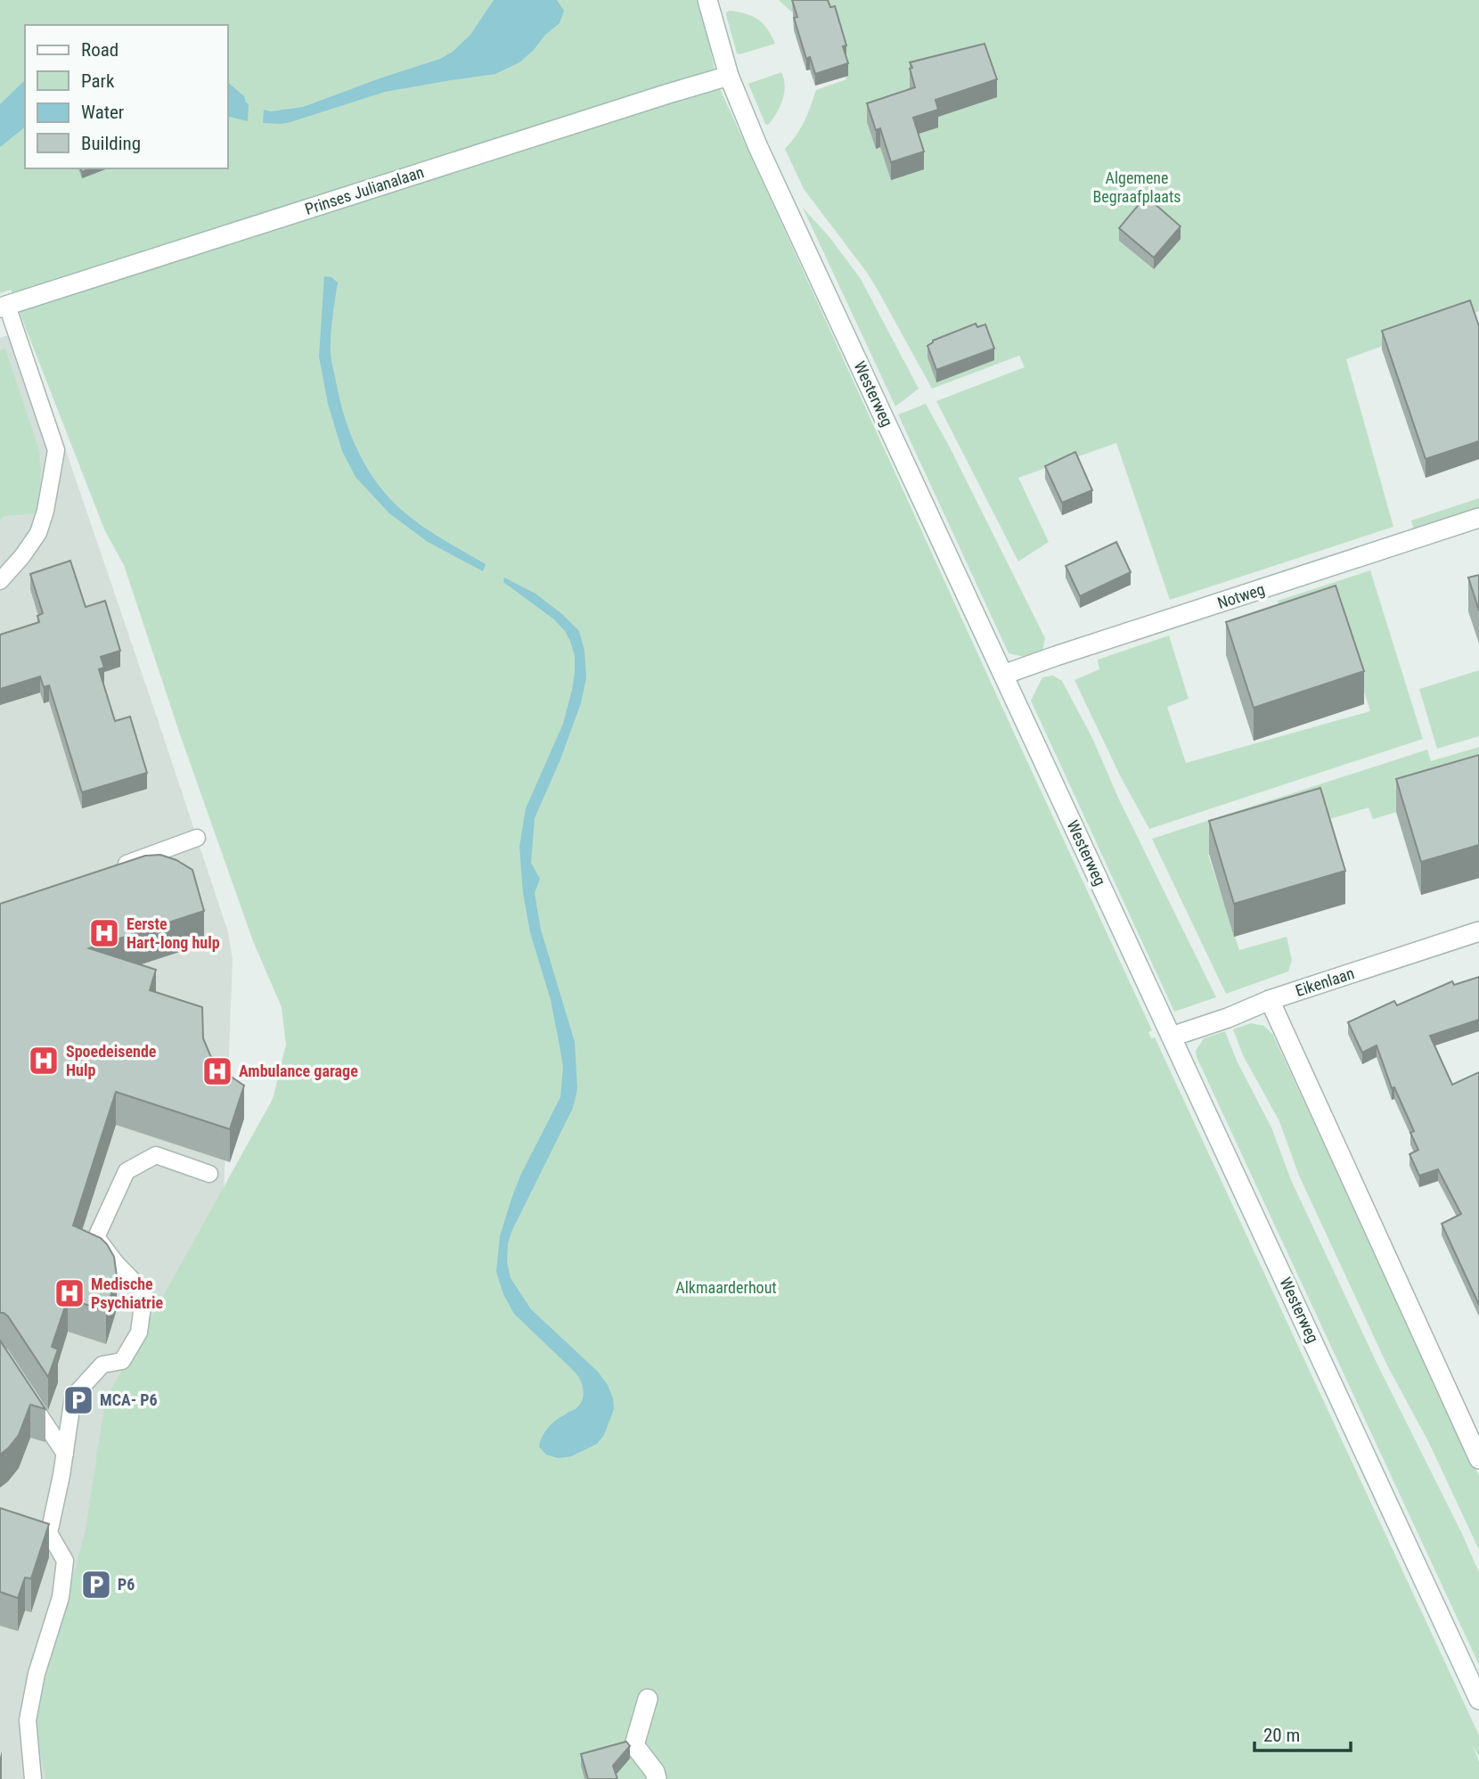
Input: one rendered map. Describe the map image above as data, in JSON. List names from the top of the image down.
{
  "streets": {
    "street": [
      "Prinses Julianalaan",
      "Westerweg",
      "Notweg",
      "Eikenlaan"
    ]
  },
  "crossings": [
    ["Prinses Julianalaan", "Westerweg"],
    ["Westerweg", "Notweg"],
    ["Westerweg", "Eikenlaan"]
  ],
  "parks": ["Algemene Begraafplaats", "Alkmaarderhout"],
  "places": {
    "hospital": [
      "Eerste Hart-long hulp",
      "Spoedeisende Hulp",
      "Ambulance garage",
      "Medische Psychiatrie"
    ],
    "parking": ["MCA- P6", "P6"]
  },
  "legend": [
    "Road",
    "Park",
    "Water",
    "Building"
  ],
  "scale_bar": "20 m"
}
